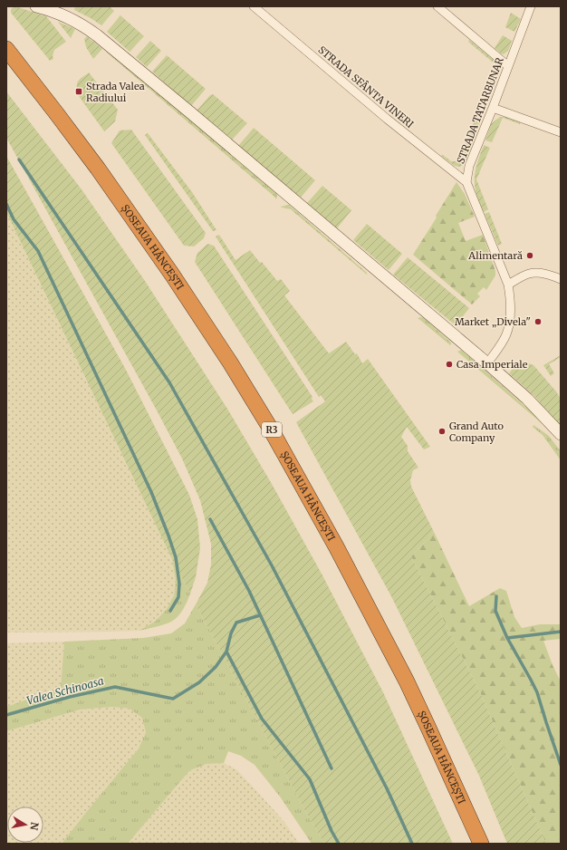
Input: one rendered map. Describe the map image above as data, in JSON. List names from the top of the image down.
{
  "streets": {
    "highway": ["ȘOSEAUA HÂNCEȘTI", "R3"],
    "street": ["STRADA SFÂNTA VINERI", "STRADA TATARBUNAR"]
  },
  "crossings": [
    ["STRADA SFÂNTA VINERI", "STRADA TATARBUNAR"]
  ],
  "water": ["Valea Schinoasa"],
  "places": {
    "transit": ["Strada Valea Radiului"],
    "other": [
      "Alimentară",
      "Market „Divela\"",
      "Casa Imperiale",
      "Grand Auto Company"
    ]
  },
  "north": "right"
}
